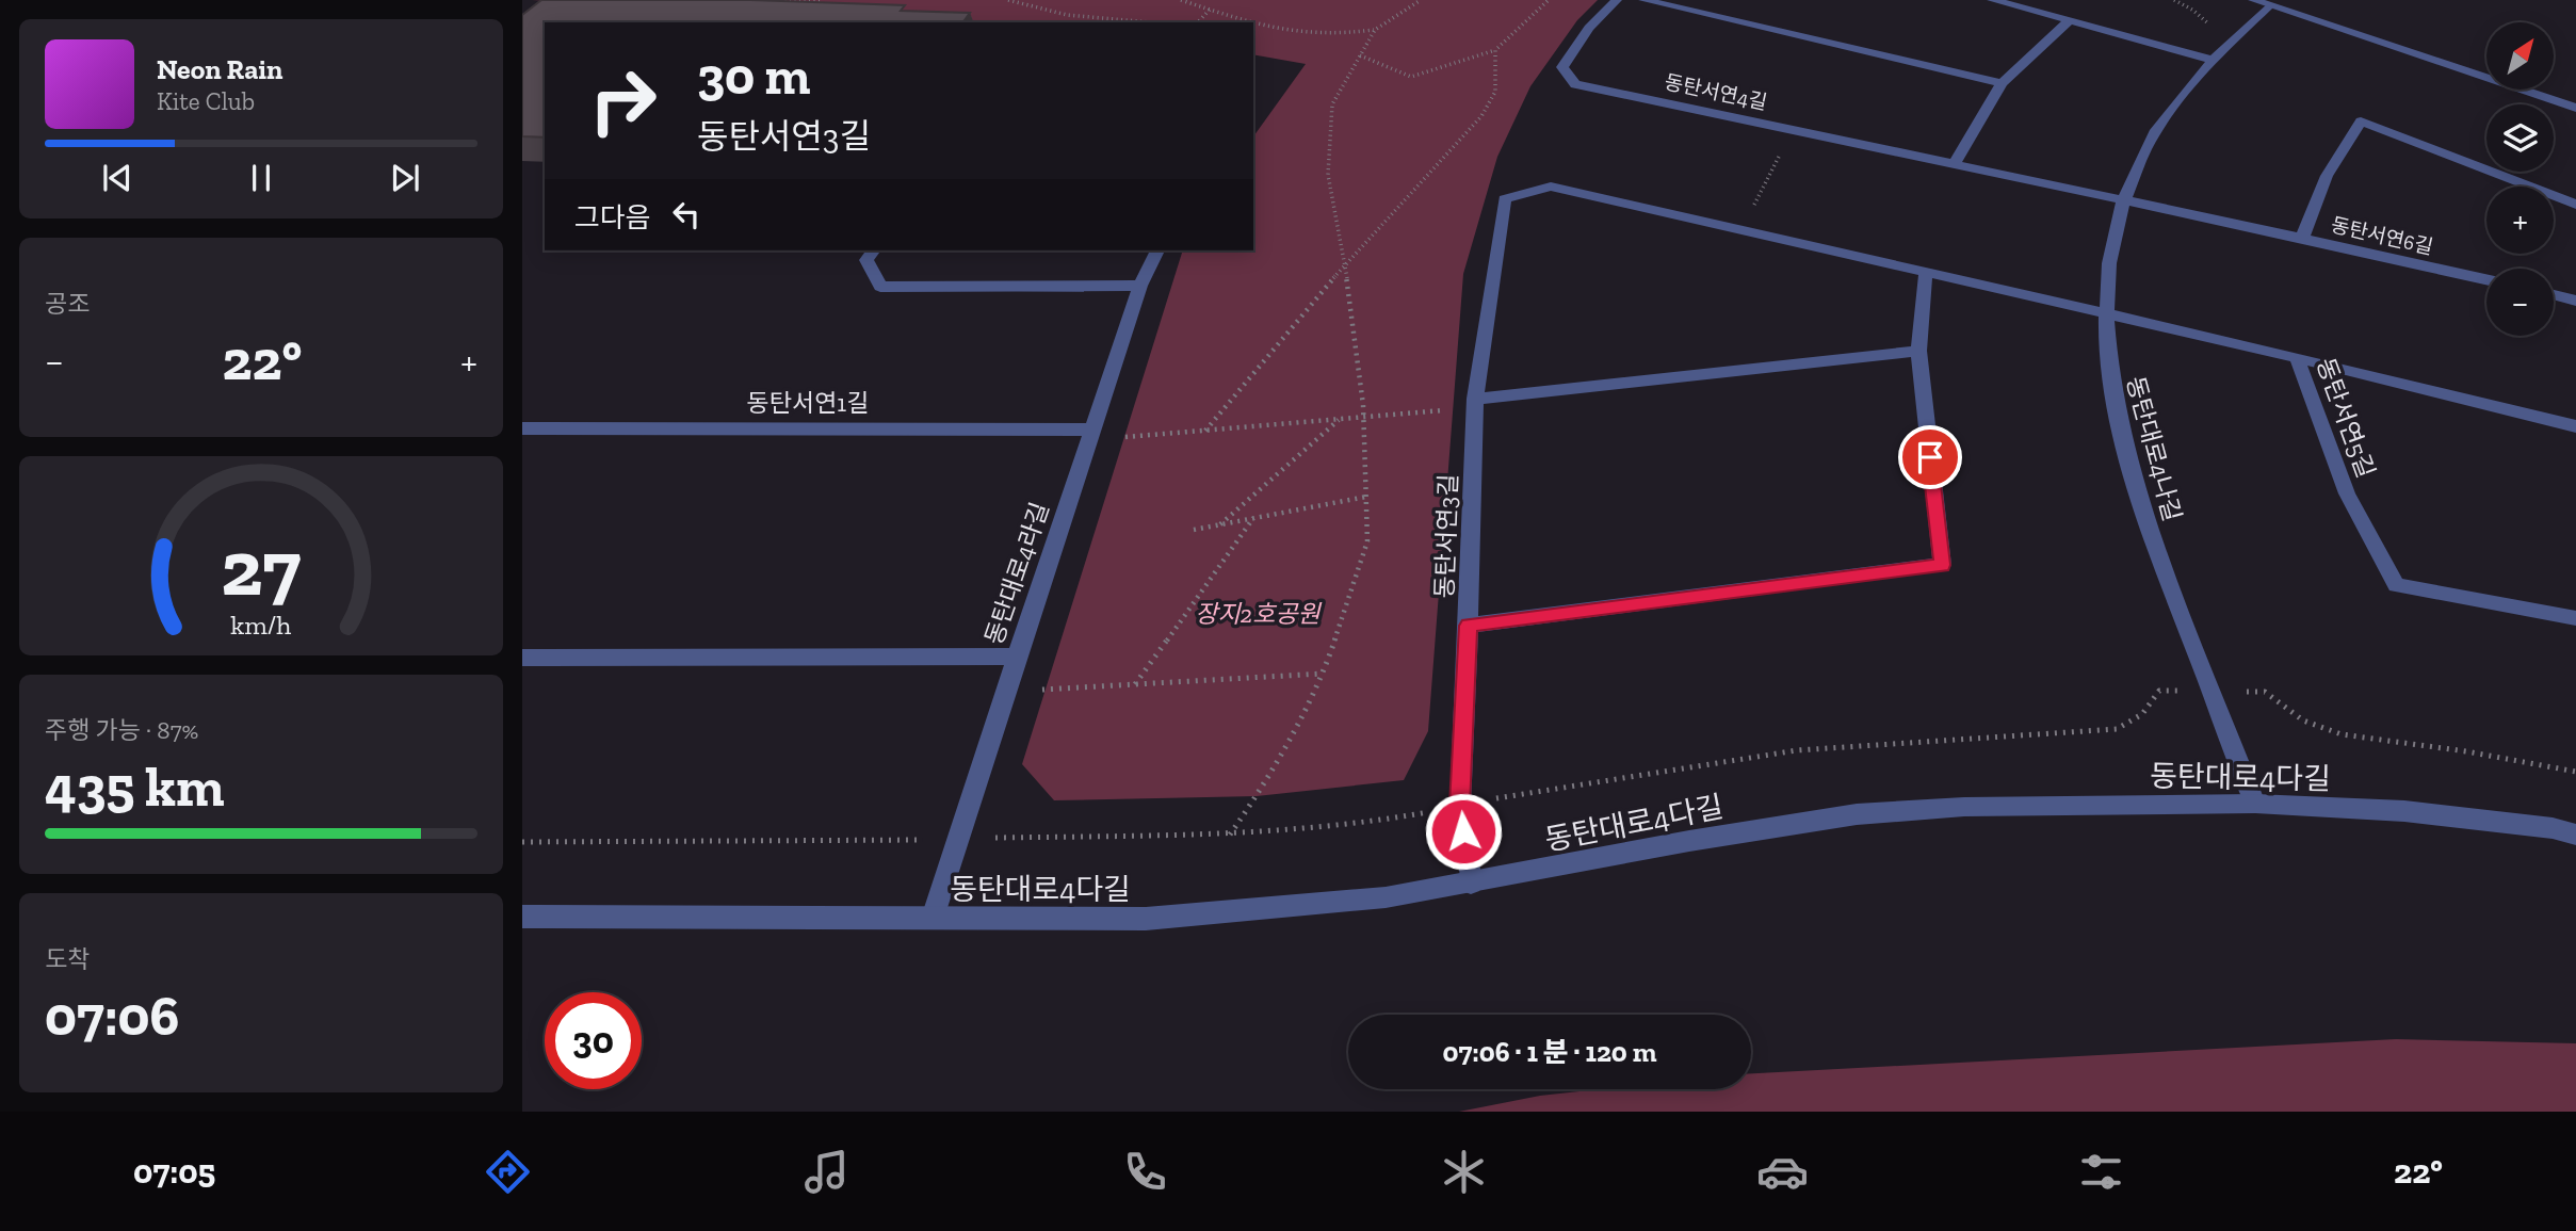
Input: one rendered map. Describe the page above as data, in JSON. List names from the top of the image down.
{
  "streets": {
    "street": [
      "동탄서연4길",
      "동탄서연6길",
      "동탄서연1길",
      "동탄서연5길",
      "동탄대로4나길",
      "동탄서연3길",
      "동탄대로4라길",
      "동탄대로4다길"
    ]
  },
  "crossings": [
    ["동탄서연4길", "동탄서연6길"],
    ["동탄서연4길", "동탄대로4나길"],
    ["동탄서연1길", "동탄대로4라길"],
    ["동탄서연5길", "동탄서연3길"],
    ["동탄대로4나길", "동탄서연3길"],
    ["동탄대로4나길", "동탄대로4다길"],
    ["동탄대로4라길", "동탄대로4다길"]
  ],
  "parks": ["장지2호공원"],
  "north": "top right",
  "page": {
    "map_buttons": ["+", "−"],
    "turn": ["30 m", "동탄서연3길"],
    "song": ["Neon Rain", "Kite Club"],
    "then": "그다음",
    "tile": [
      "공조",
      ["주행 가능 · 87%", "435 km"],
      ["도착", "07:06"]
    ],
    "heat": ["−", "22°", "+"],
    "limit": "30",
    "trip": "07:06 · 1 분 · 120 m",
    "tabs": ["07:05", "22°"],
    "gauge": ["27", "km/h"]
  }
}
